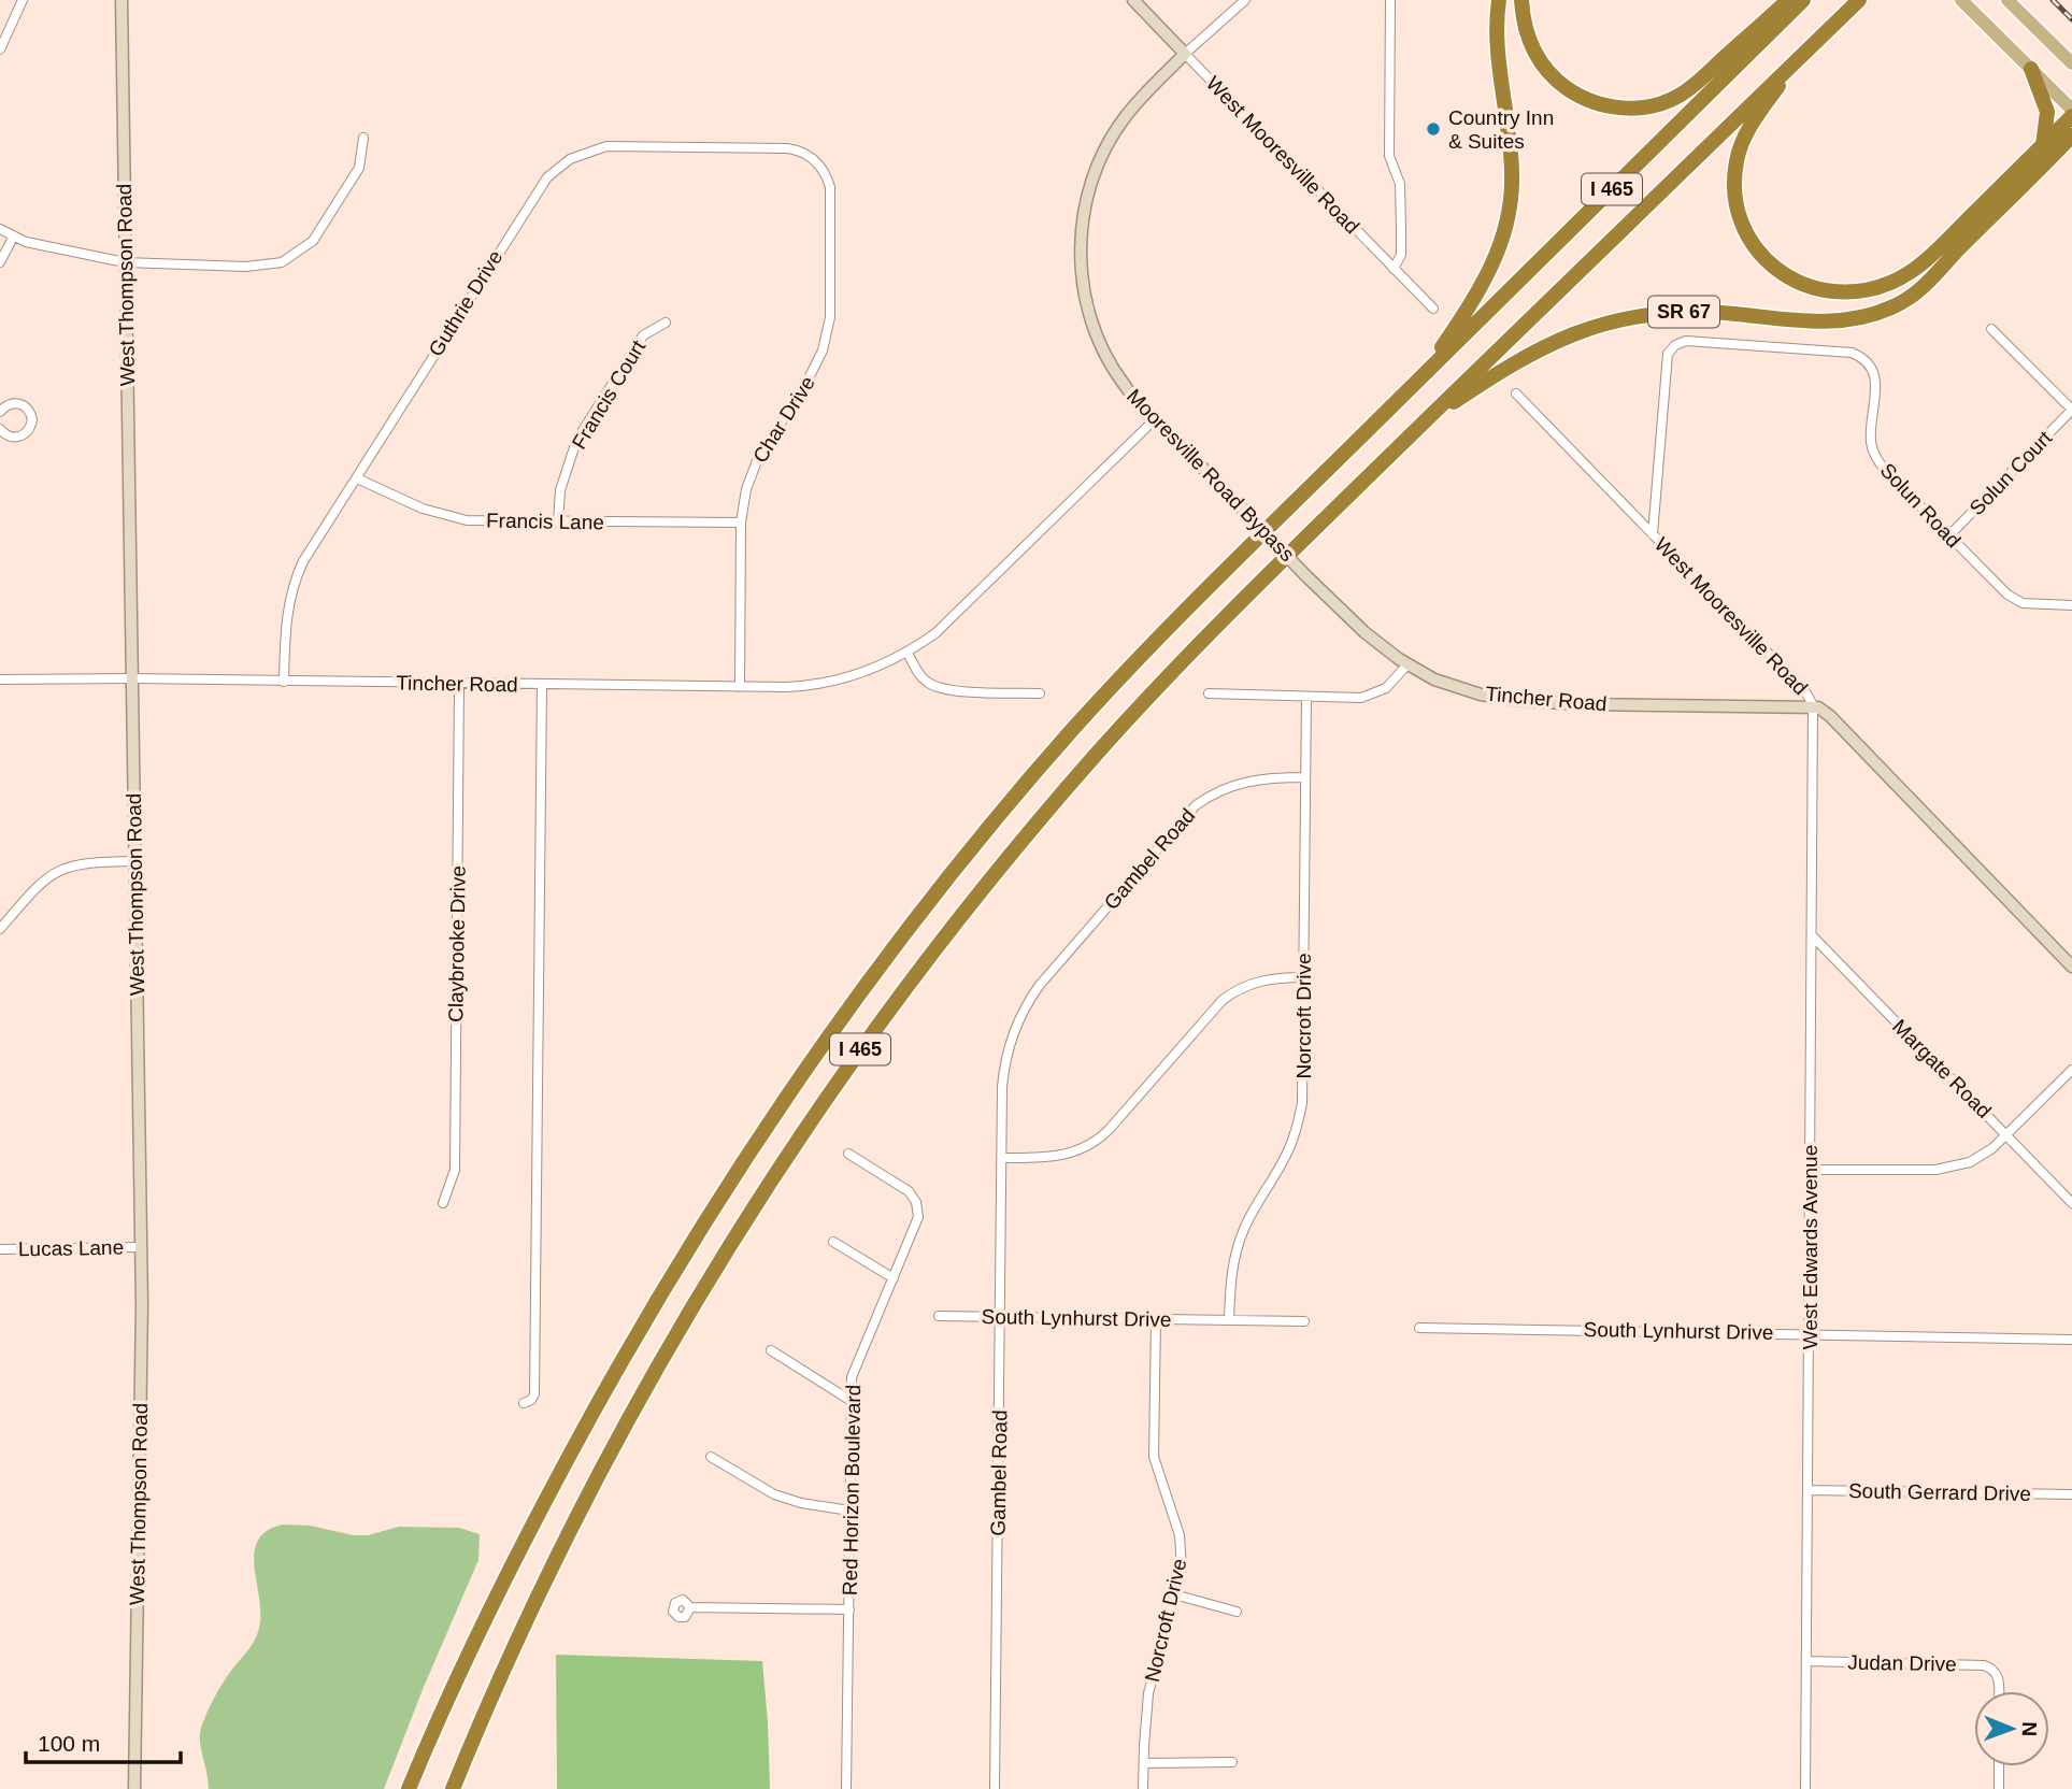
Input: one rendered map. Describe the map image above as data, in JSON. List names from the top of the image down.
{
  "streets": {
    "highway": ["I 465", "SR 67"],
    "main road": [
      "West Mooresville Road",
      "West Thompson Road",
      "Mooresville Road Bypass",
      "Tincher Road"
    ],
    "street": [
      "Guthrie Drive",
      "Francis Court",
      "Char Drive",
      "Solun Court",
      "Solun Road",
      "Francis Lane",
      "Gambel Road",
      "Claybrooke Drive",
      "Norcroft Drive",
      "Margate Road",
      "West Edwards Avenue",
      "Lucas Lane",
      "South Lynhurst Drive",
      "Red Horizon Boulevard",
      "South Gerrard Drive",
      "Judan Drive"
    ]
  },
  "crossings": [
    ["West Mooresville Road", "Mooresville Road Bypass"],
    ["West Mooresville Road", "Solun Road"],
    ["West Mooresville Road", "Tincher Road"],
    ["West Mooresville Road", "West Edwards Avenue"],
    ["I 465", "SR 67"],
    ["West Thompson Road", "Tincher Road"],
    ["West Thompson Road", "Lucas Lane"],
    ["Guthrie Drive", "Char Drive"],
    ["Guthrie Drive", "Francis Lane"],
    ["Guthrie Drive", "Tincher Road"],
    ["Francis Court", "Francis Lane"],
    ["Char Drive", "Francis Lane"],
    ["Char Drive", "Tincher Road"],
    ["Solun Court", "Solun Road"],
    ["Mooresville Road Bypass", "Tincher Road"],
    ["Tincher Road", "Claybrooke Drive"],
    ["Tincher Road", "West Edwards Avenue"],
    ["Gambel Road", "Norcroft Drive"],
    ["Gambel Road", "South Lynhurst Drive"],
    ["Norcroft Drive", "South Lynhurst Drive"],
    ["Margate Road", "West Edwards Avenue"],
    ["West Edwards Avenue", "South Lynhurst Drive"],
    ["West Edwards Avenue", "South Gerrard Drive"],
    ["West Edwards Avenue", "Judan Drive"]
  ],
  "places": ["Country Inn & Suites"],
  "scale_bar": "100 m",
  "north": "right"
}
